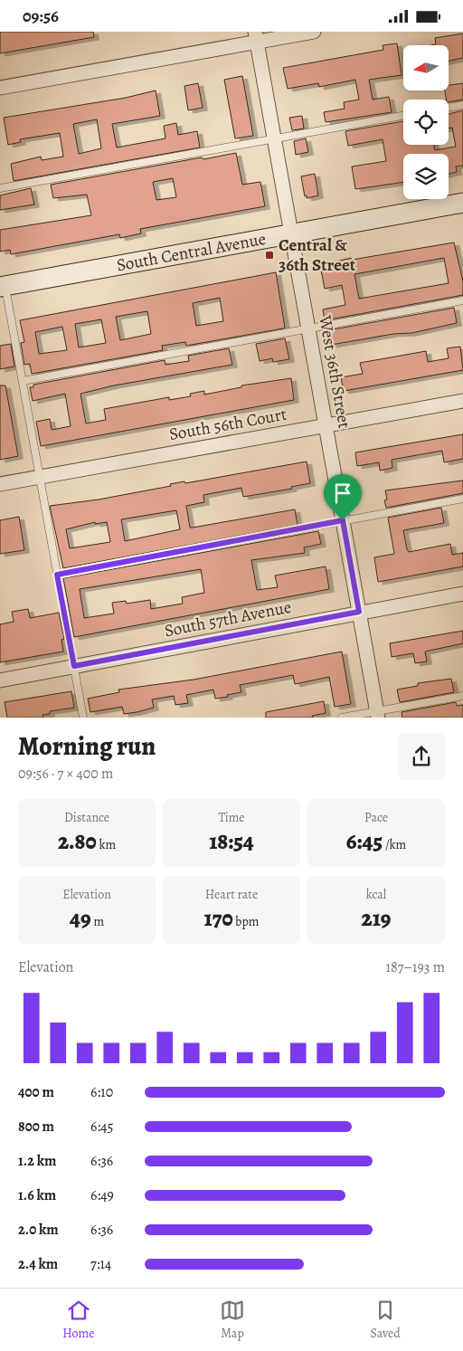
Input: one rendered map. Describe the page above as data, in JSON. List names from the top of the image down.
{
  "streets": {
    "main road": ["South Central Avenue"],
    "street": ["West 36th Street", "South 56th Court", "South 57th Avenue"]
  },
  "crossings": [
    ["South Central Avenue", "West 36th Street"],
    ["West 36th Street", "South 56th Court"],
    ["West 36th Street", "South 57th Avenue"]
  ],
  "places": {
    "transit": ["Central & 36th Street"]
  },
  "north": "left",
  "page": {
    "status": "09:56",
    "heading": ["Morning run", "09:56 · 7 × 400 m"],
    "stats": [
      ["Distance", "2.80 km"],
      ["Time", "18:54"],
      ["Pace", "6:45 /km"],
      ["Elevation", "49 m"],
      ["Heart rate", "170 bpm"],
      ["kcal", "219"]
    ],
    "chart": ["Elevation", "187–193 m"],
    "list": [
      {
        "name": "400 m",
        "note": "6:10"
      },
      {
        "name": "800 m",
        "note": "6:45"
      },
      {
        "name": "1.2 km",
        "note": "6:36"
      },
      {
        "name": "1.6 km",
        "note": "6:49"
      },
      {
        "name": "2.0 km",
        "note": "6:36"
      },
      {
        "name": "2.4 km",
        "note": "7:14"
      }
    ],
    "tabs": ["Home", "Map", "Saved"]
  }
}
